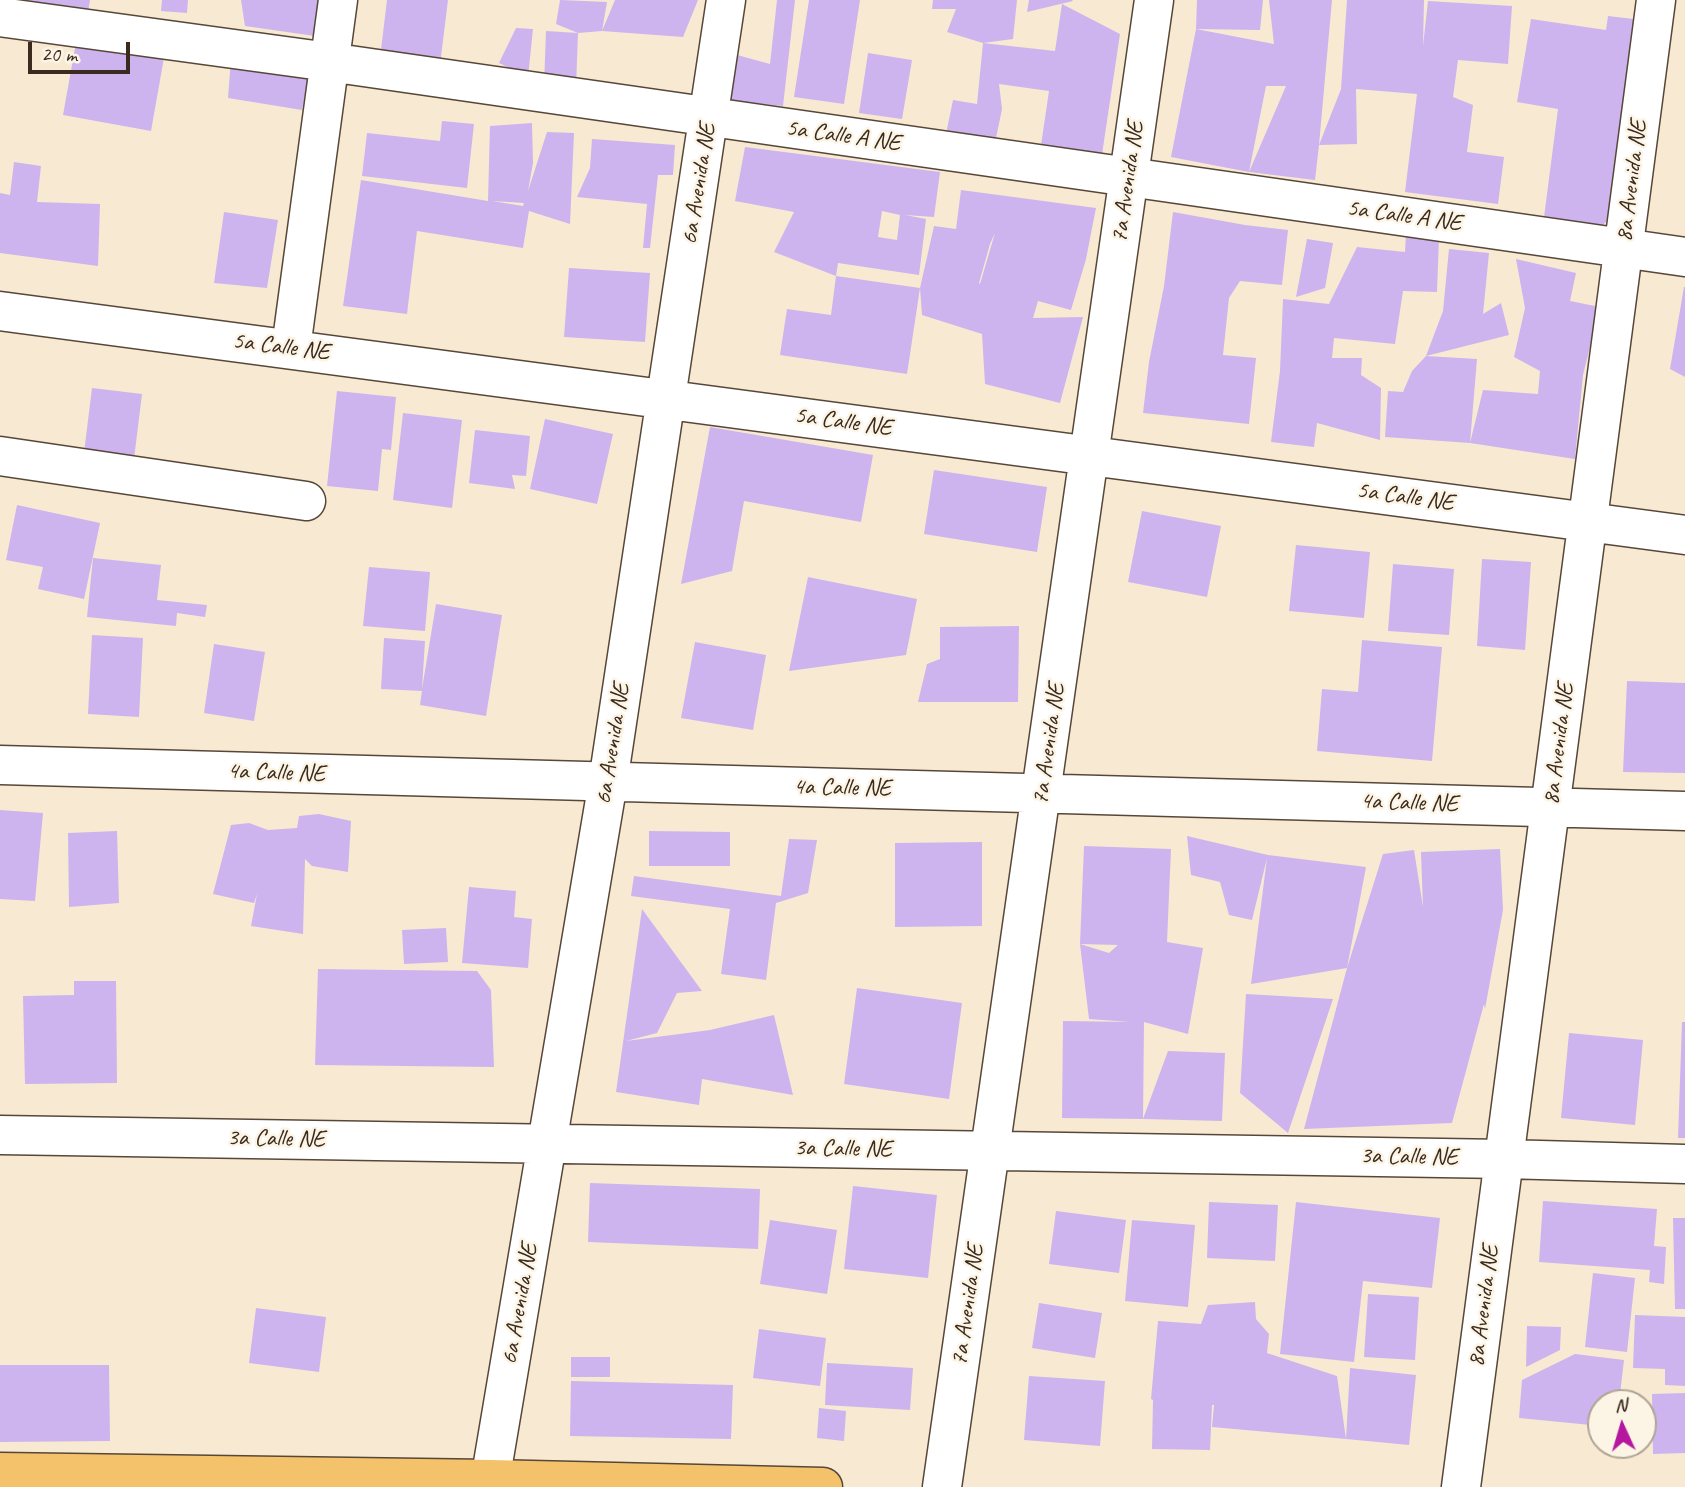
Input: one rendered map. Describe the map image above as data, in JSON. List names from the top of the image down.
{
  "streets": {
    "street": [
      "5a Calle A NE",
      "8a Avenida NE",
      "7a Avenida NE",
      "6a Avenida NE",
      "5a Calle NE",
      "4a Calle NE",
      "3a Calle NE"
    ]
  },
  "crossings": [
    ["5a Calle A NE", "8a Avenida NE"],
    ["5a Calle A NE", "7a Avenida NE"],
    ["5a Calle A NE", "6a Avenida NE"],
    ["8a Avenida NE", "5a Calle NE"],
    ["8a Avenida NE", "4a Calle NE"],
    ["8a Avenida NE", "3a Calle NE"],
    ["7a Avenida NE", "5a Calle NE"],
    ["7a Avenida NE", "4a Calle NE"],
    ["7a Avenida NE", "3a Calle NE"],
    ["6a Avenida NE", "5a Calle NE"],
    ["6a Avenida NE", "4a Calle NE"],
    ["6a Avenida NE", "3a Calle NE"]
  ],
  "scale_bar": "20 m",
  "north": "top"
}
